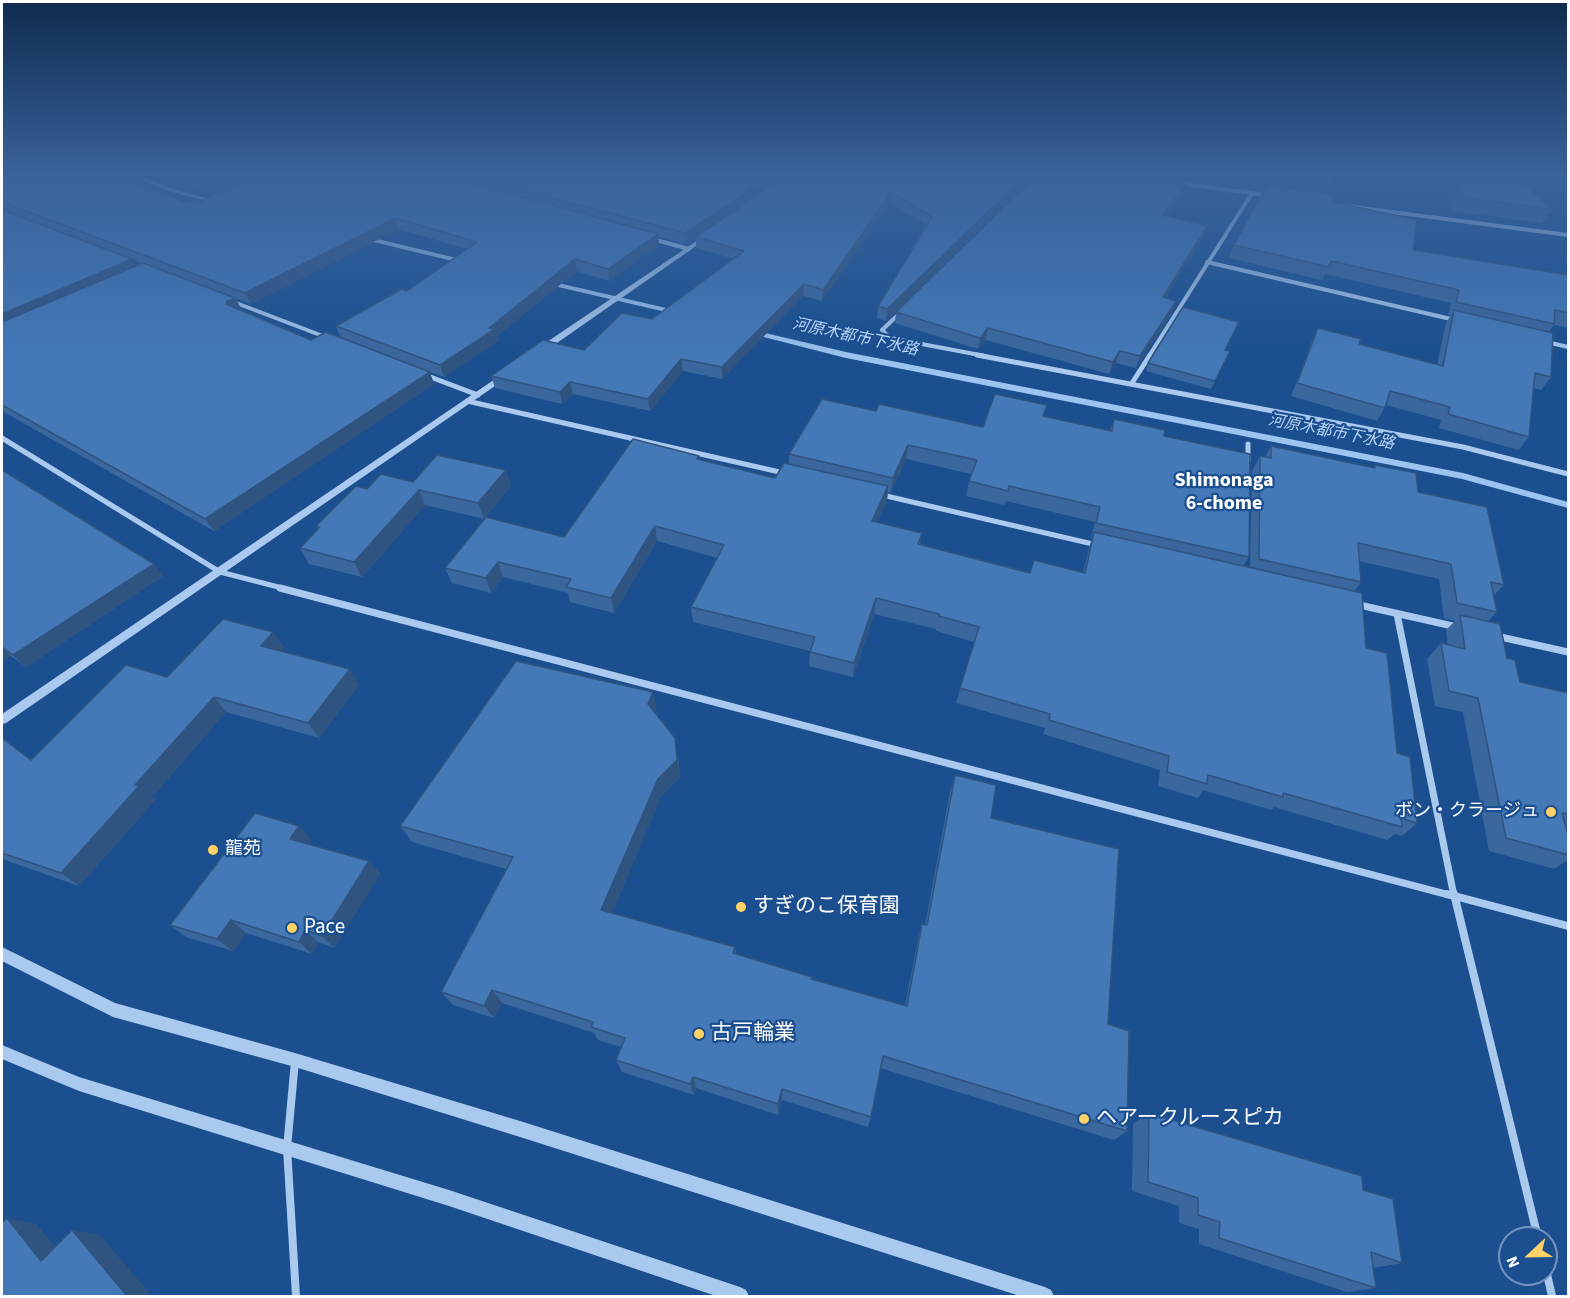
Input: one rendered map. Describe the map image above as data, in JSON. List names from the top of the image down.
{
  "districts": ["Shimonaga 6-chome"],
  "water": ["河原木都市下水路"],
  "places": [
    "ボン・クラージュ",
    "龍苑",
    "すぎのこ保育園",
    "Pace",
    "古戸輪業",
    "ヘアークルースピカ"
  ],
  "north": "left"
}
